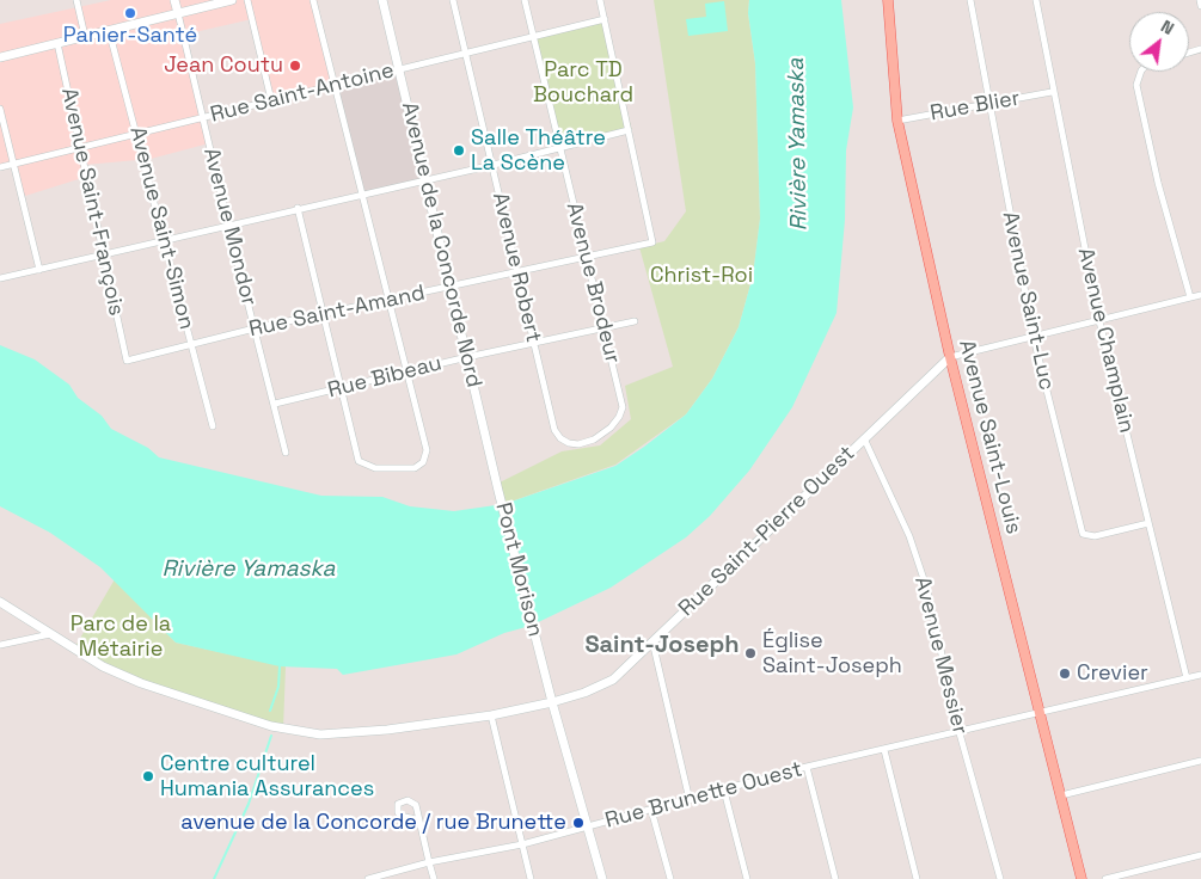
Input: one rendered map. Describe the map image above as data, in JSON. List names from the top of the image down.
{
  "streets": {
    "main road": ["Avenue Saint-Louis"],
    "street": [
      "Rue Saint-Antoine",
      "Rue Blier",
      "Avenue Saint-François",
      "Avenue Mondor",
      "Avenue Saint-Simon",
      "Avenue de la Concorde Nord",
      "Avenue Robert",
      "Avenue Brodeur",
      "Avenue Saint-Luc",
      "Rue Saint-Amand",
      "Avenue Champlain",
      "Rue Bibeau",
      "Rue Saint-Pierre Ouest",
      "Pont Morison",
      "Avenue Messier",
      "Rue Brunette Ouest"
    ]
  },
  "crossings": [
    ["Rue Saint-Antoine", "Avenue Saint-François"],
    ["Rue Saint-Antoine", "Avenue Mondor"],
    ["Rue Saint-Antoine", "Avenue Saint-Simon"],
    ["Rue Saint-Antoine", "Avenue de la Concorde Nord"],
    ["Rue Saint-Antoine", "Avenue Robert"],
    ["Rue Saint-Antoine", "Avenue Brodeur"],
    ["Rue Blier", "Avenue Saint-Luc"],
    ["Rue Blier", "Avenue Champlain"],
    ["Rue Blier", "Avenue Saint-Louis"],
    ["Avenue Saint-François", "Rue Saint-Amand"],
    ["Avenue Mondor", "Rue Saint-Amand"],
    ["Avenue Mondor", "Rue Bibeau"],
    ["Avenue Saint-Simon", "Rue Saint-Amand"],
    ["Avenue de la Concorde Nord", "Rue Saint-Amand"],
    ["Avenue de la Concorde Nord", "Rue Bibeau"],
    ["Avenue de la Concorde Nord", "Pont Morison"],
    ["Avenue Robert", "Avenue Brodeur"],
    ["Avenue Robert", "Rue Saint-Amand"],
    ["Avenue Robert", "Rue Bibeau"],
    ["Avenue Brodeur", "Rue Saint-Amand"],
    ["Avenue Brodeur", "Rue Bibeau"],
    ["Avenue Saint-Luc", "Avenue Champlain"],
    ["Avenue Champlain", "Rue Brunette Ouest"],
    ["Avenue Saint-Louis", "Rue Saint-Pierre Ouest"],
    ["Avenue Saint-Louis", "Rue Brunette Ouest"],
    ["Rue Saint-Pierre Ouest", "Pont Morison"],
    ["Rue Saint-Pierre Ouest", "Avenue Messier"],
    ["Pont Morison", "Rue Brunette Ouest"],
    ["Avenue Messier", "Rue Brunette Ouest"]
  ],
  "districts": ["Saint-Joseph"],
  "water": ["Rivière Yamaska"],
  "parks": ["Parc TD Bouchard", "Christ-Roi", "Parc de la Métairie"],
  "places": [
    "Panier-Santé",
    "Jean Coutu",
    "Salle Théâtre La Scène",
    "Église Saint-Joseph",
    "Crevier",
    "Centre culturel Humania Assurances",
    "avenue de la Concorde / rue Brunette"
  ],
  "north": "top right"
}
